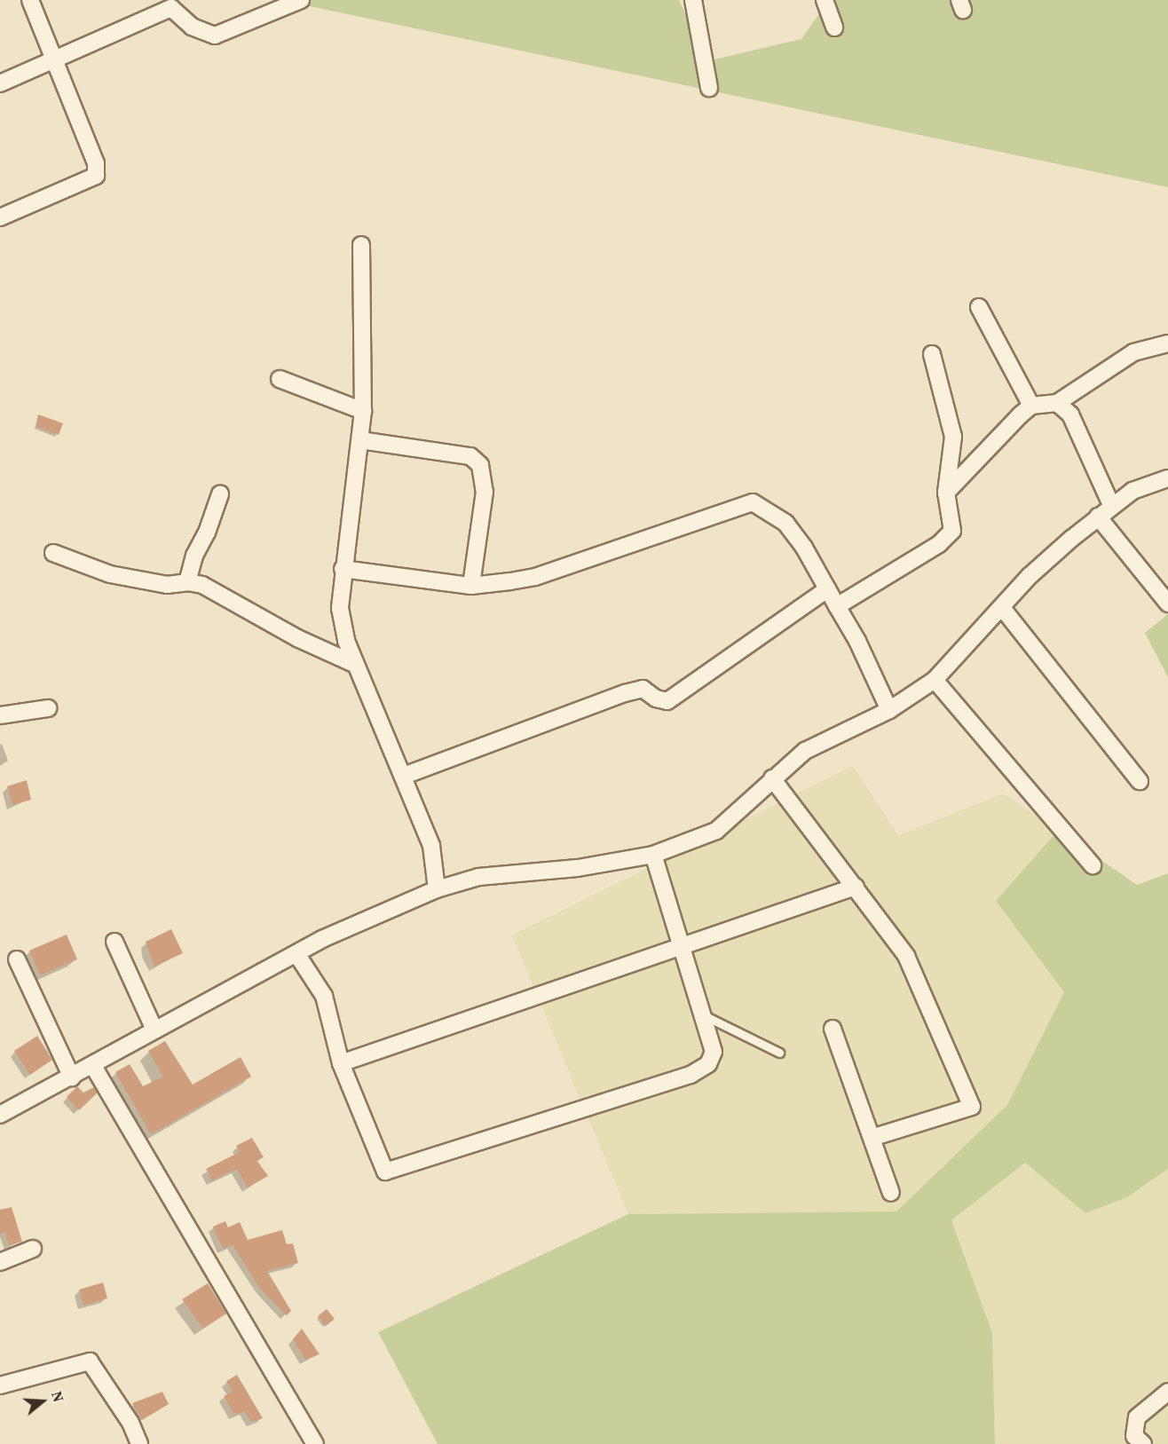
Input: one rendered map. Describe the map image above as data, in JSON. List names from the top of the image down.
{
  "north": "right"
}
